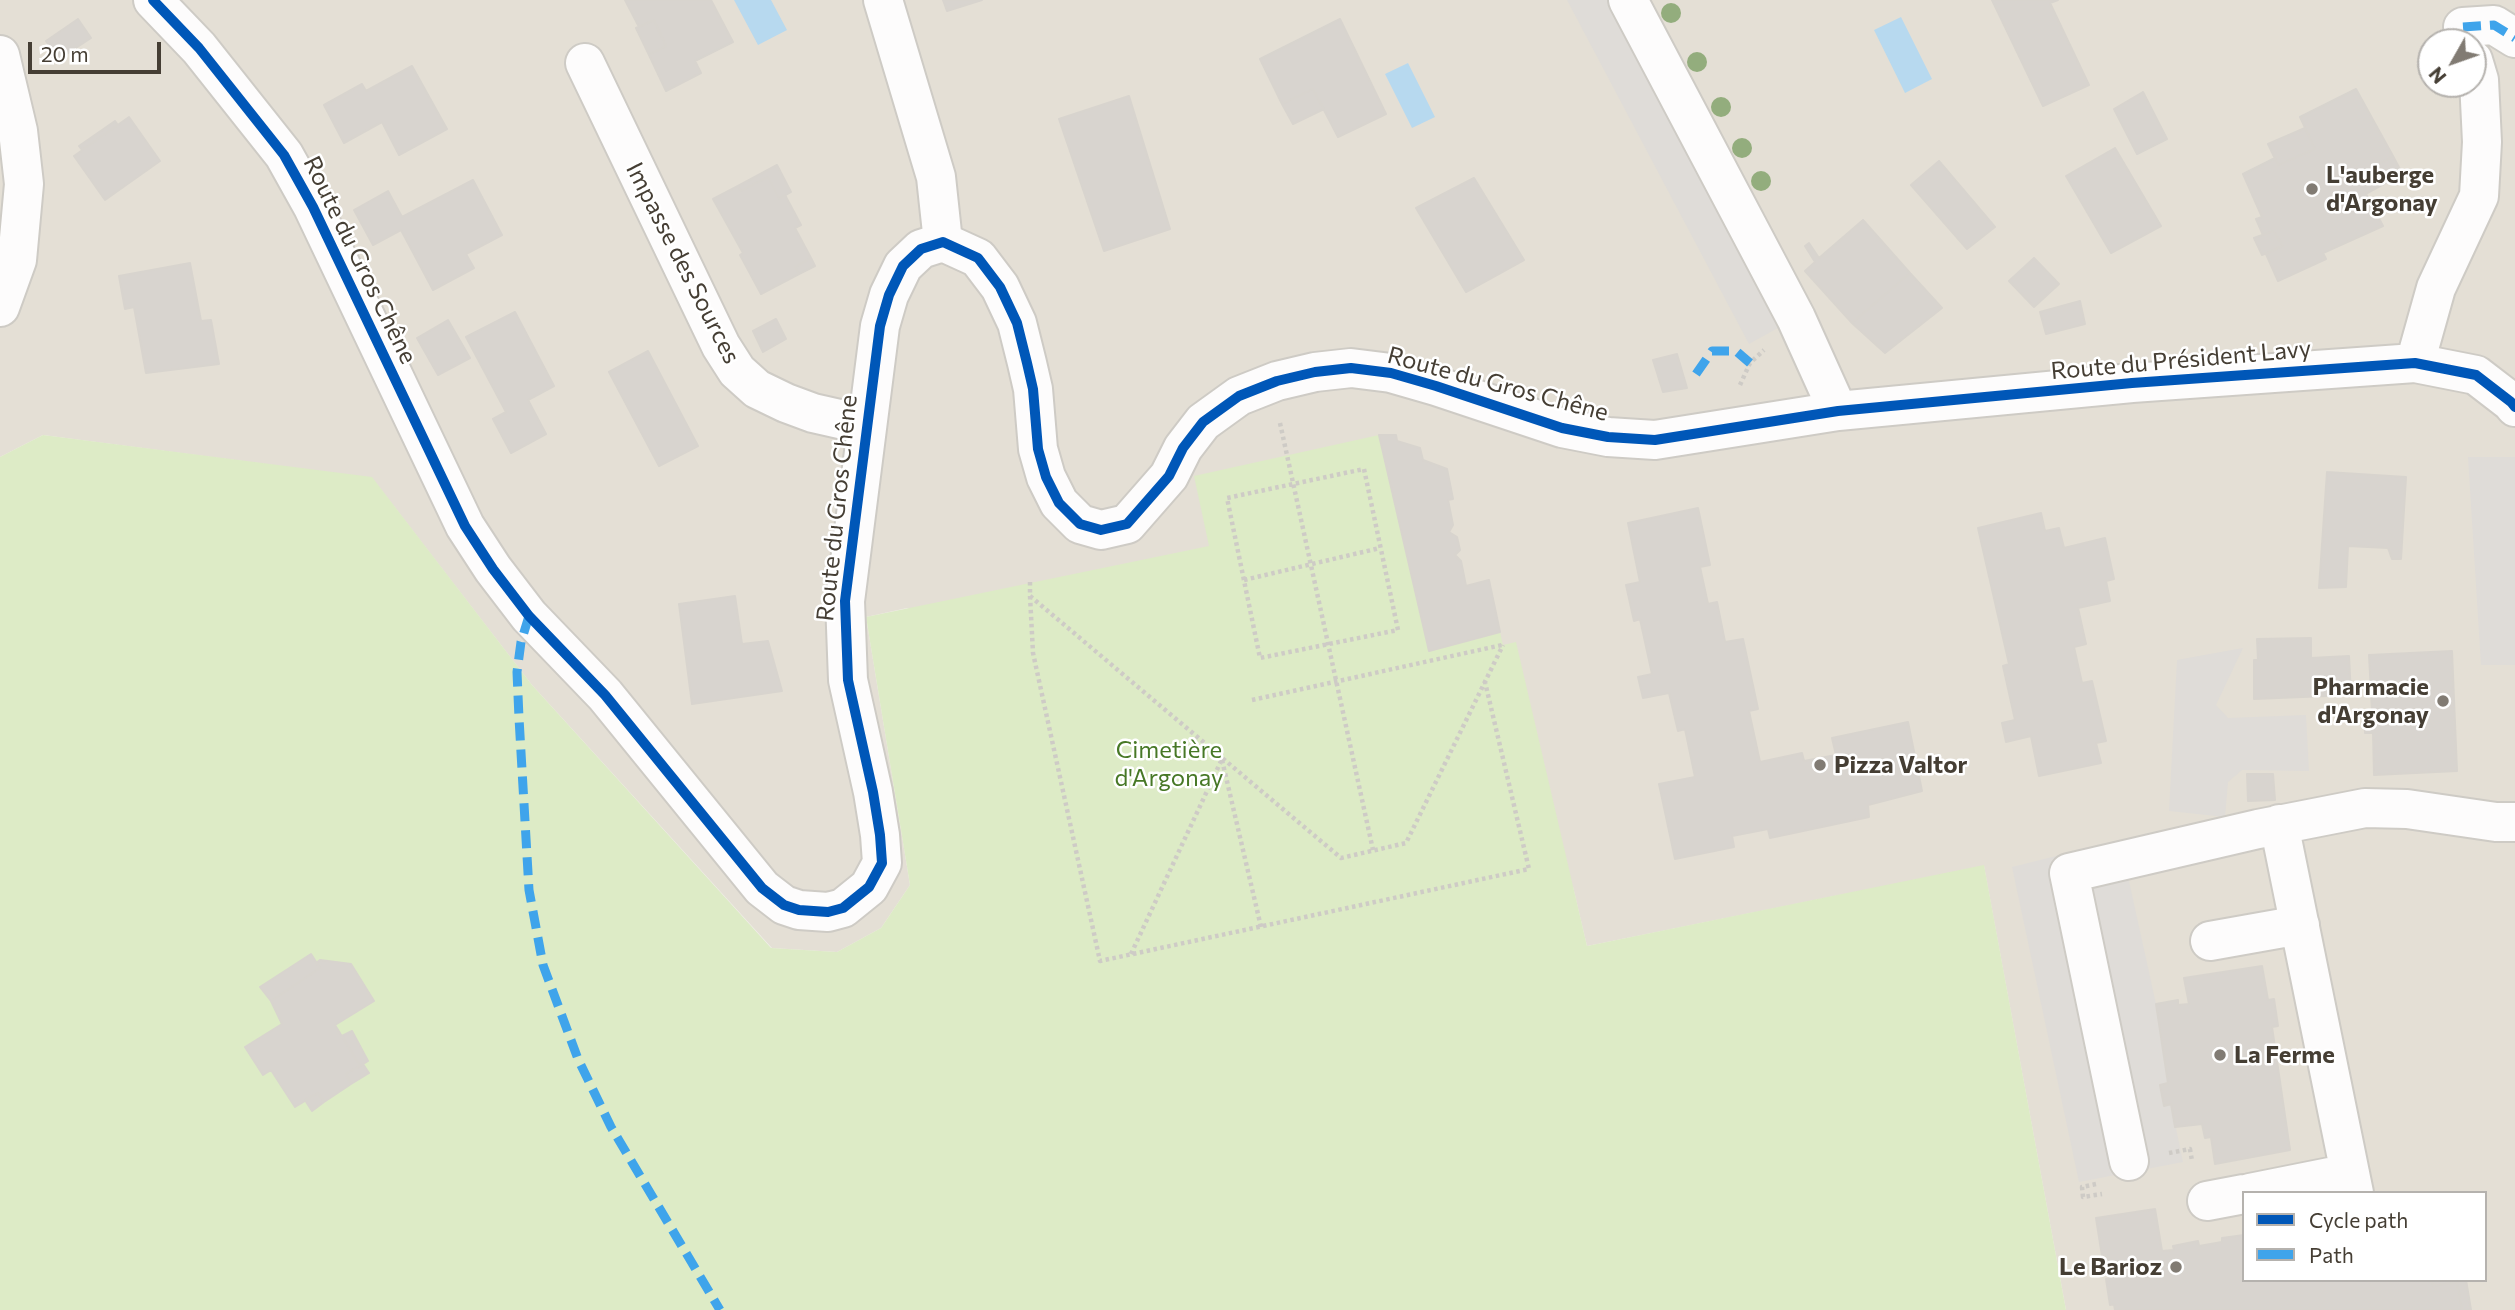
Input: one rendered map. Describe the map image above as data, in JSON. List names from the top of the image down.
{
  "streets": {
    "street": ["Route du Gros Chêne", "Impasse des Sources", "Route du Président Lavy"]
  },
  "crossings": [
    ["Route du Gros Chêne", "Impasse des Sources"],
    ["Route du Gros Chêne", "Route du Président Lavy"]
  ],
  "parks": ["Cimetière d'Argonay"],
  "places": [
    "L'auberge d'Argonay",
    "Pharmacie d'Argonay",
    "Pizza Valtor",
    "La Ferme",
    "Le Barioz"
  ],
  "legend": ["Cycle path", "Path"],
  "scale_bar": "20 m",
  "north": "bottom left"
}
